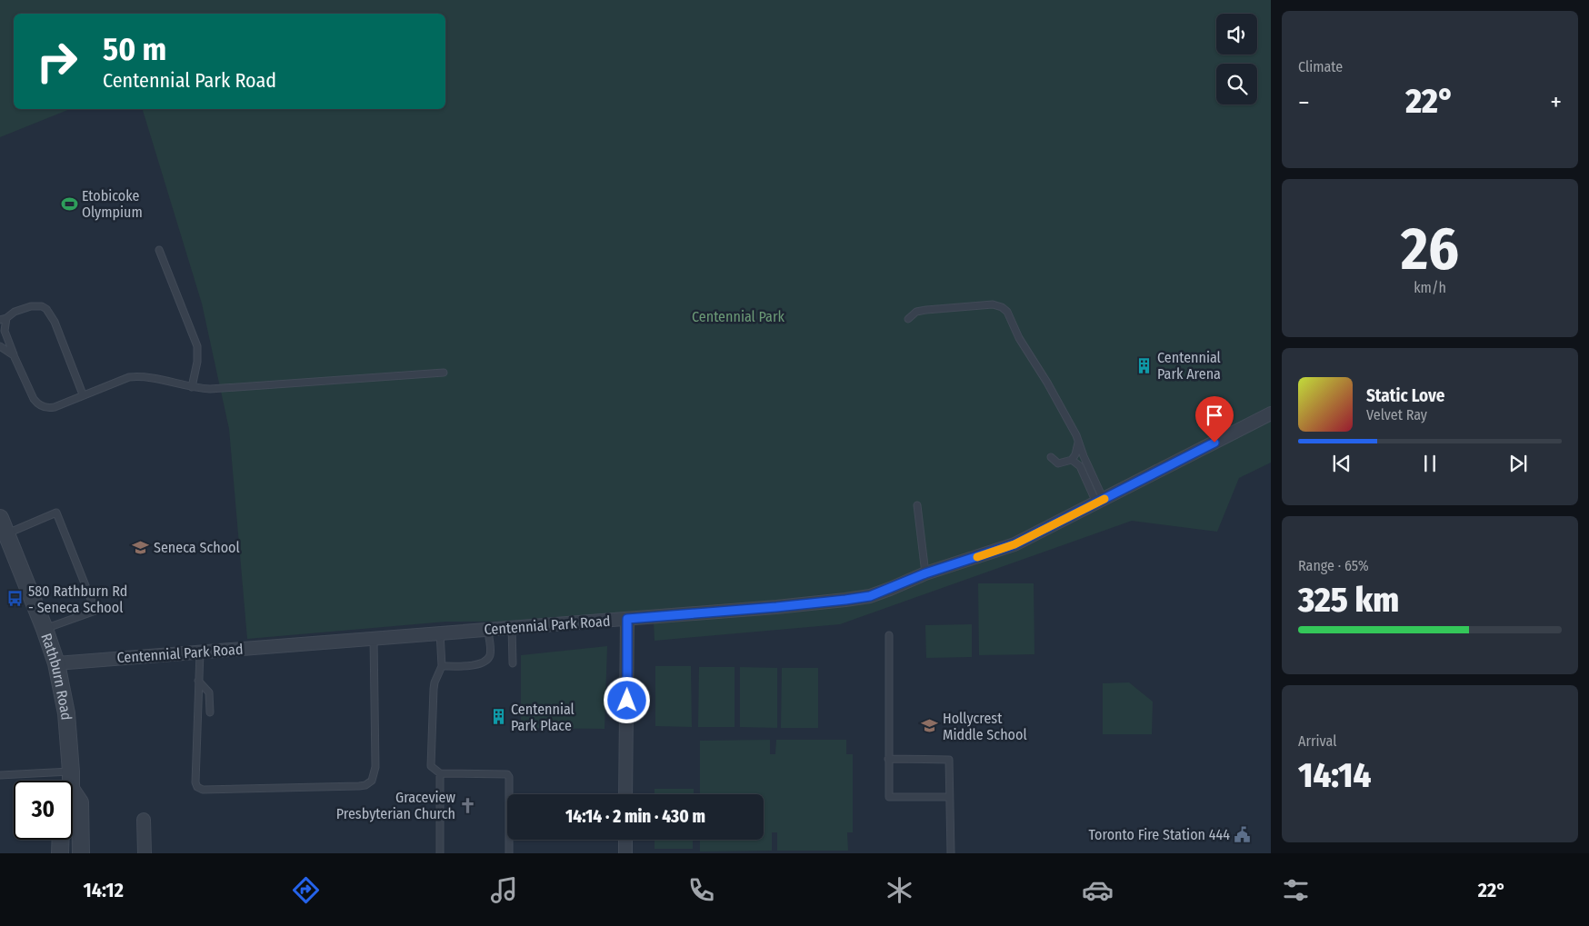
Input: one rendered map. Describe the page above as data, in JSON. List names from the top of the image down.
{
  "streets": {
    "street": ["Centennial Park Road", "Rathburn Road"]
  },
  "crossings": [
    ["Centennial Park Road", "Rathburn Road"]
  ],
  "parks": ["Centennial Park"],
  "places": {
    "sports": ["Etobicoke Olympium"],
    "building": ["Centennial Park Arena", "Centennial Park Place"],
    "school or university": ["Seneca School", "Hollycrest Middle School"],
    "bus stop": ["580 Rathburn Rd - Seneca School"],
    "church": ["Graceview Presbyterian Church"],
    "public building": ["Toronto Fire Station 444"]
  },
  "page": {
    "tile": [
      "Climate",
      ["26", "km/h"],
      ["Range · 65%", "325 km"],
      ["Arrival", "14:14"]
    ],
    "turn": ["50 m", "Centennial Park Road"],
    "heat": ["−", "22°", "+"],
    "song": ["Static Love", "Velvet Ray"],
    "limit": "30",
    "trip": "14:14 · 2 min · 430 m",
    "tabs": ["14:12", "22°"]
  }
}
